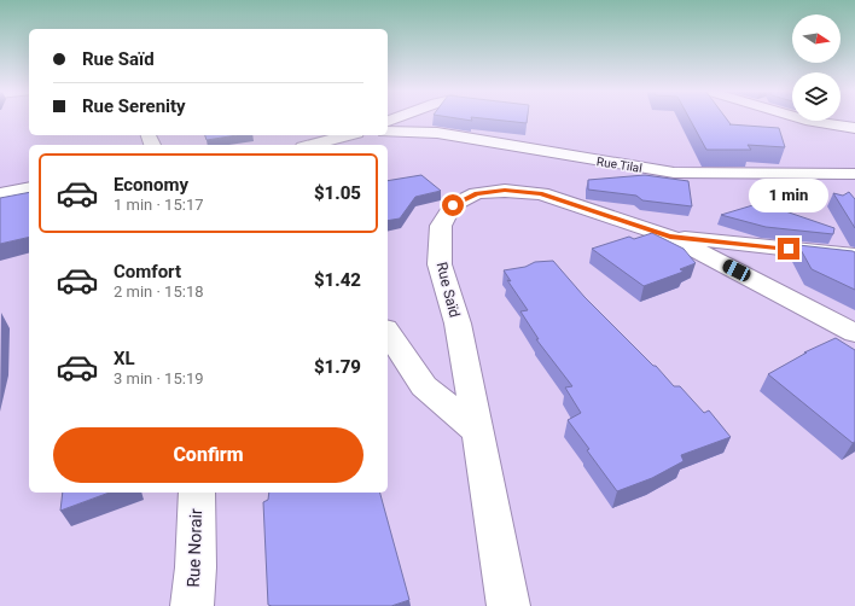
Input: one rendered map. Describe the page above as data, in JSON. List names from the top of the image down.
{
  "streets": {
    "street": ["Rue Tilal", "Rue Saïd", "Rue Norair"]
  },
  "north": "right",
  "page": {
    "banner": ["Rue Saïd", "Rue Serenity"],
    "list": [
      {
        "name": "Economy",
        "note": "1 min · 15:17",
        "value": "$1.05"
      },
      {
        "name": "Comfort",
        "note": "2 min · 15:18",
        "value": "$1.42"
      },
      {
        "name": "XL",
        "note": "3 min · 15:19",
        "value": "$1.79"
      }
    ],
    "bubble": "1 min",
    "buttons": "Confirm"
  }
}
